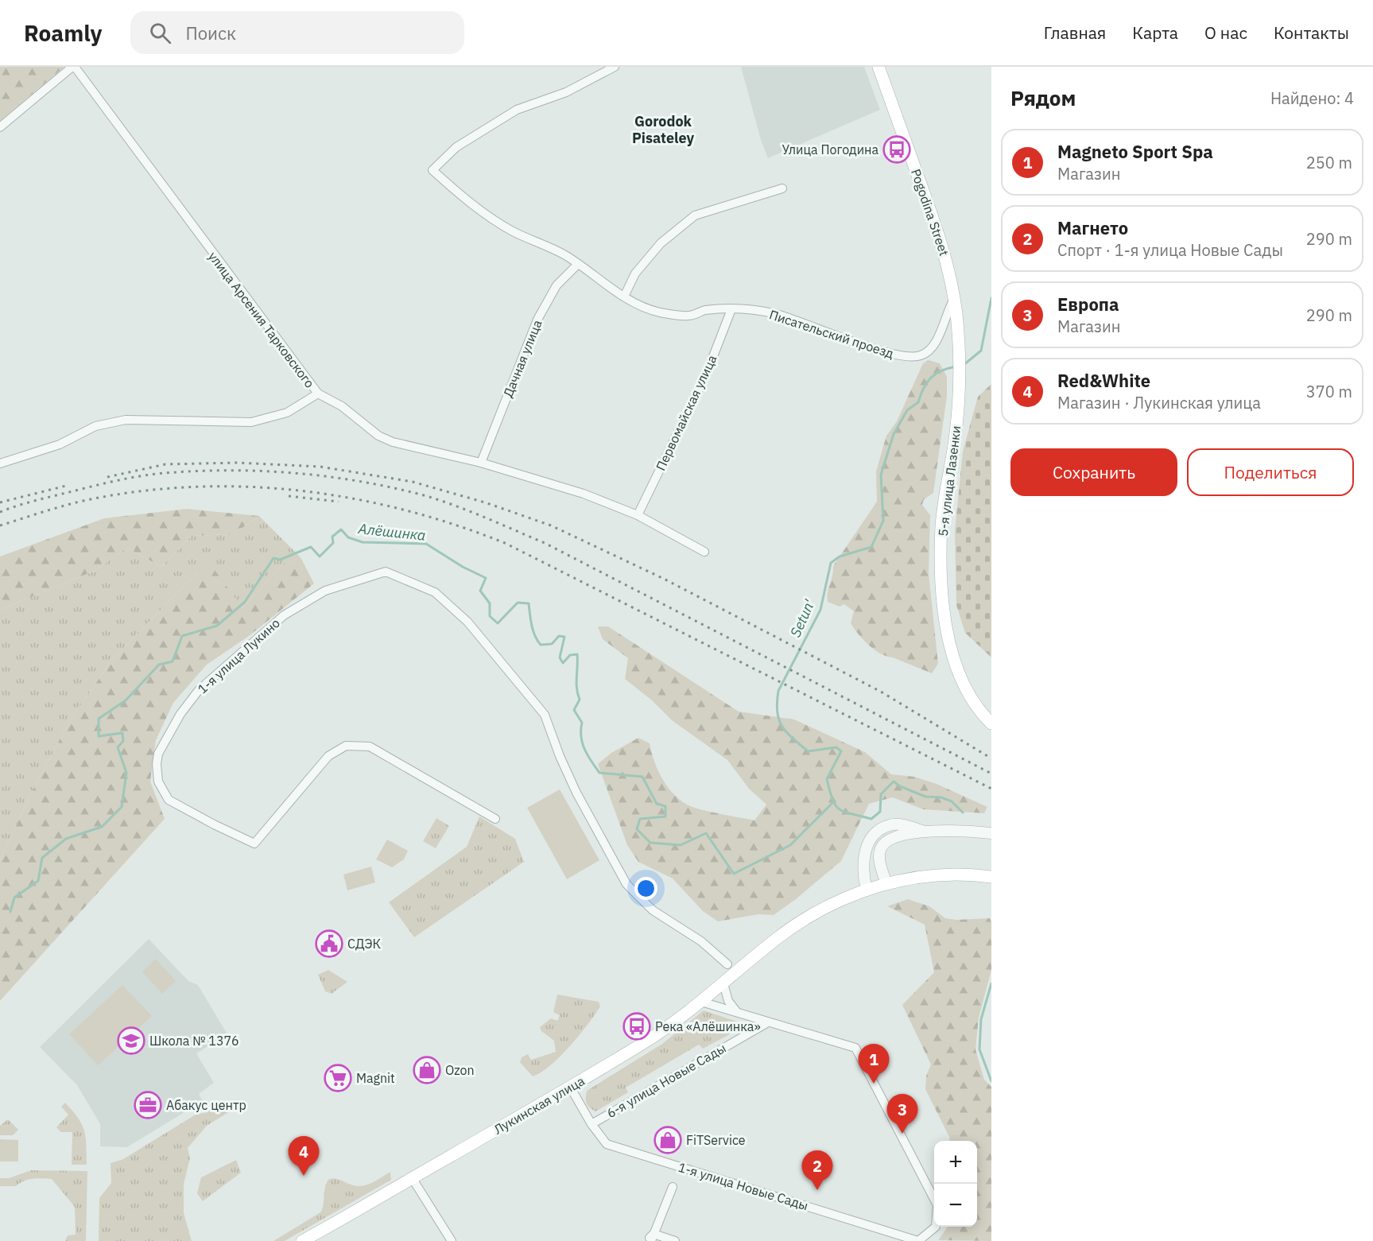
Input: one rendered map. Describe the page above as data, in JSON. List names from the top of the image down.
{
  "streets": {
    "main road": ["Pogodina Street", "5-я улица Лазенки", "Лукинская улица"],
    "street": [
      "улица Арсения Тарковского",
      "Писательский проезд",
      "Дачная улица",
      "Первомайская улица",
      "1-я улица Лукино",
      "6-я улица Новые Сады",
      "1-я улица Новые Сады"
    ]
  },
  "crossings": [
    ["Pogodina Street", "Писательский проезд"],
    ["Pogodina Street", "5-я улица Лазенки"],
    ["улица Арсения Тарковского", "Дачная улица"],
    ["улица Арсения Тарковского", "Первомайская улица"],
    ["Писательский проезд", "Дачная улица"],
    ["Писательский проезд", "Первомайская улица"],
    ["6-я улица Новые Сады", "1-я улица Новые Сады"],
    ["Лукинская улица", "1-я улица Новые Сады"]
  ],
  "districts": ["Gorodok Pisateley"],
  "water": ["Алёшинка", "Setun'"],
  "places": {
    "bus stop": ["Улица Погодина", "Река «Алёшинка»"],
    "public building": ["СДЭК"],
    "school or university": ["Школа № 1376"],
    "shop": ["Ozon", "FiTService"],
    "supermarket": ["Magnit"],
    "office": ["Абакус центр"]
  },
  "page": {
    "header": "Roamly",
    "search": "Поиск",
    "nav": [
      "Главная",
      "Карта",
      "О нас",
      "Контакты"
    ],
    "heading": ["Рядом", "Найдено: 4"],
    "list": [
      {
        "mark": "1",
        "name": "Magneto Sport Spa",
        "note": "Магазин",
        "value": "250 m"
      },
      {
        "mark": "2",
        "name": "Магнето",
        "note": "Спорт · 1-я улица Новые Сады",
        "value": "290 m"
      },
      {
        "mark": "3",
        "name": "Европа",
        "note": "Магазин",
        "value": "290 m"
      },
      {
        "mark": "4",
        "name": "Red&White",
        "note": "Магазин · Лукинская улица",
        "value": "370 m"
      }
    ],
    "buttons": ["Сохранить", "Поделиться"],
    "pins": [
      "1",
      "3",
      "4",
      "2"
    ],
    "map_buttons": ["+", "−"]
  }
}
